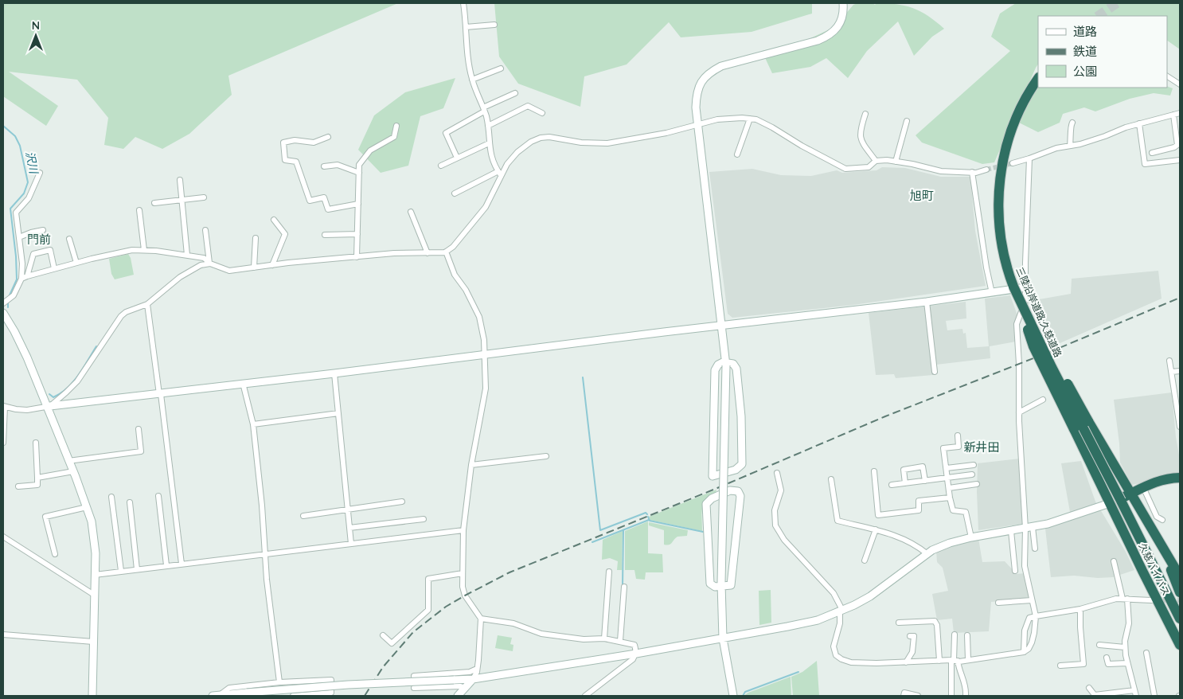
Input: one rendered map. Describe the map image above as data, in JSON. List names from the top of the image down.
{
  "streets": {
    "highway": ["三陸沿岸道路;久慈道路", "久慈バイパス"]
  },
  "crossings": [
    ["三陸沿岸道路;久慈道路", "久慈バイパス"]
  ],
  "districts": ["旭町", "門前", "新井田"],
  "water": ["沢川"],
  "legend": ["道路", "鉄道", "公園"],
  "north": "top"
}
